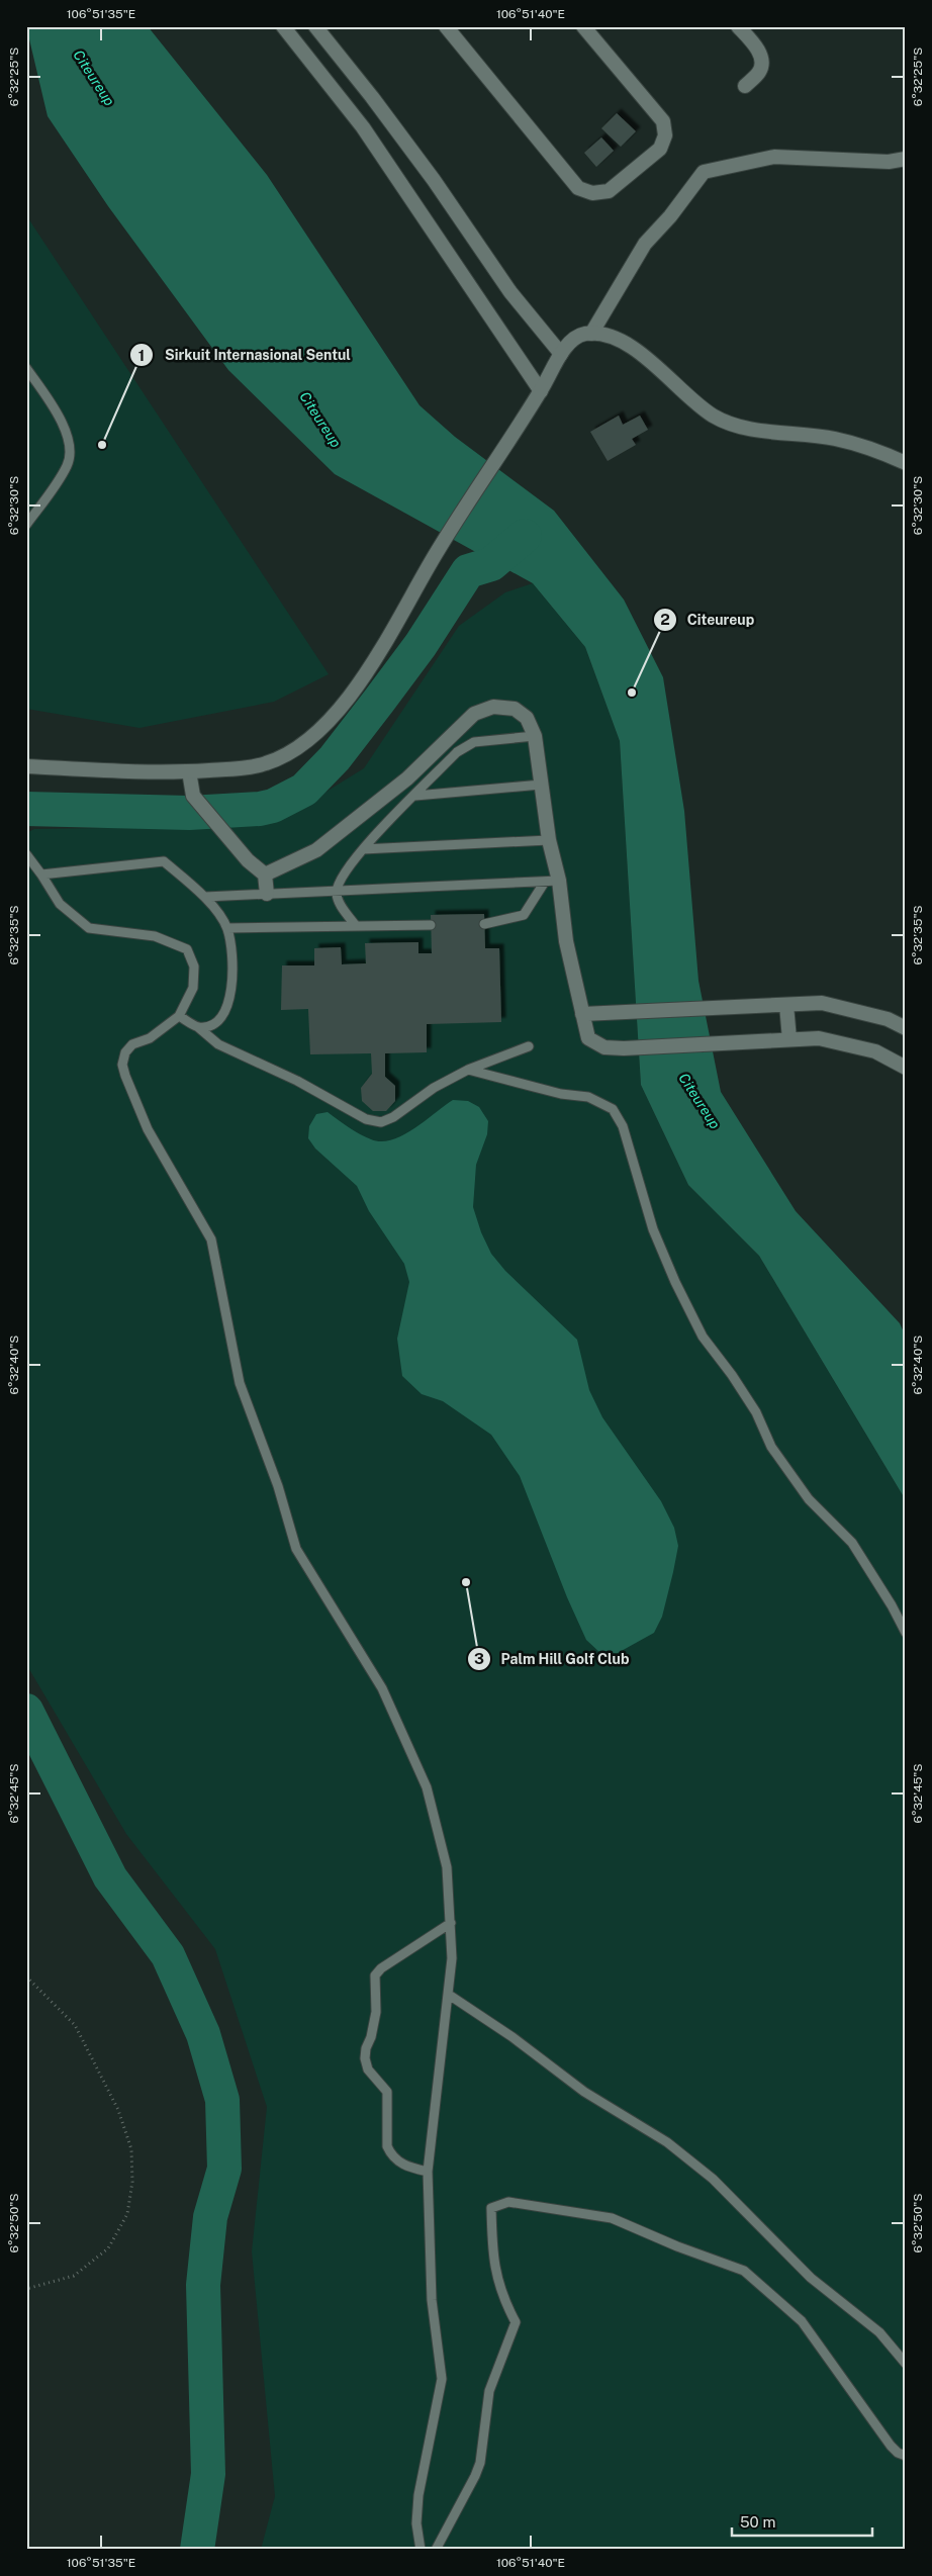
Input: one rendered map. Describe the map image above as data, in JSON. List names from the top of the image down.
{
  "water": ["Citeureup"],
  "places": ["Sirkuit Internasional Sentul", "Citeureup", "Palm Hill Golf Club"],
  "scale_bar": "50 m",
  "coordinates": [
    "106°51'35\"E",
    "106°51'40\"E",
    "6°32'25\"S",
    "6°32'30\"S",
    "6°32'35\"S",
    "6°32'40\"S",
    "6°32'45\"S",
    "6°32'50\"S"
  ]
}
